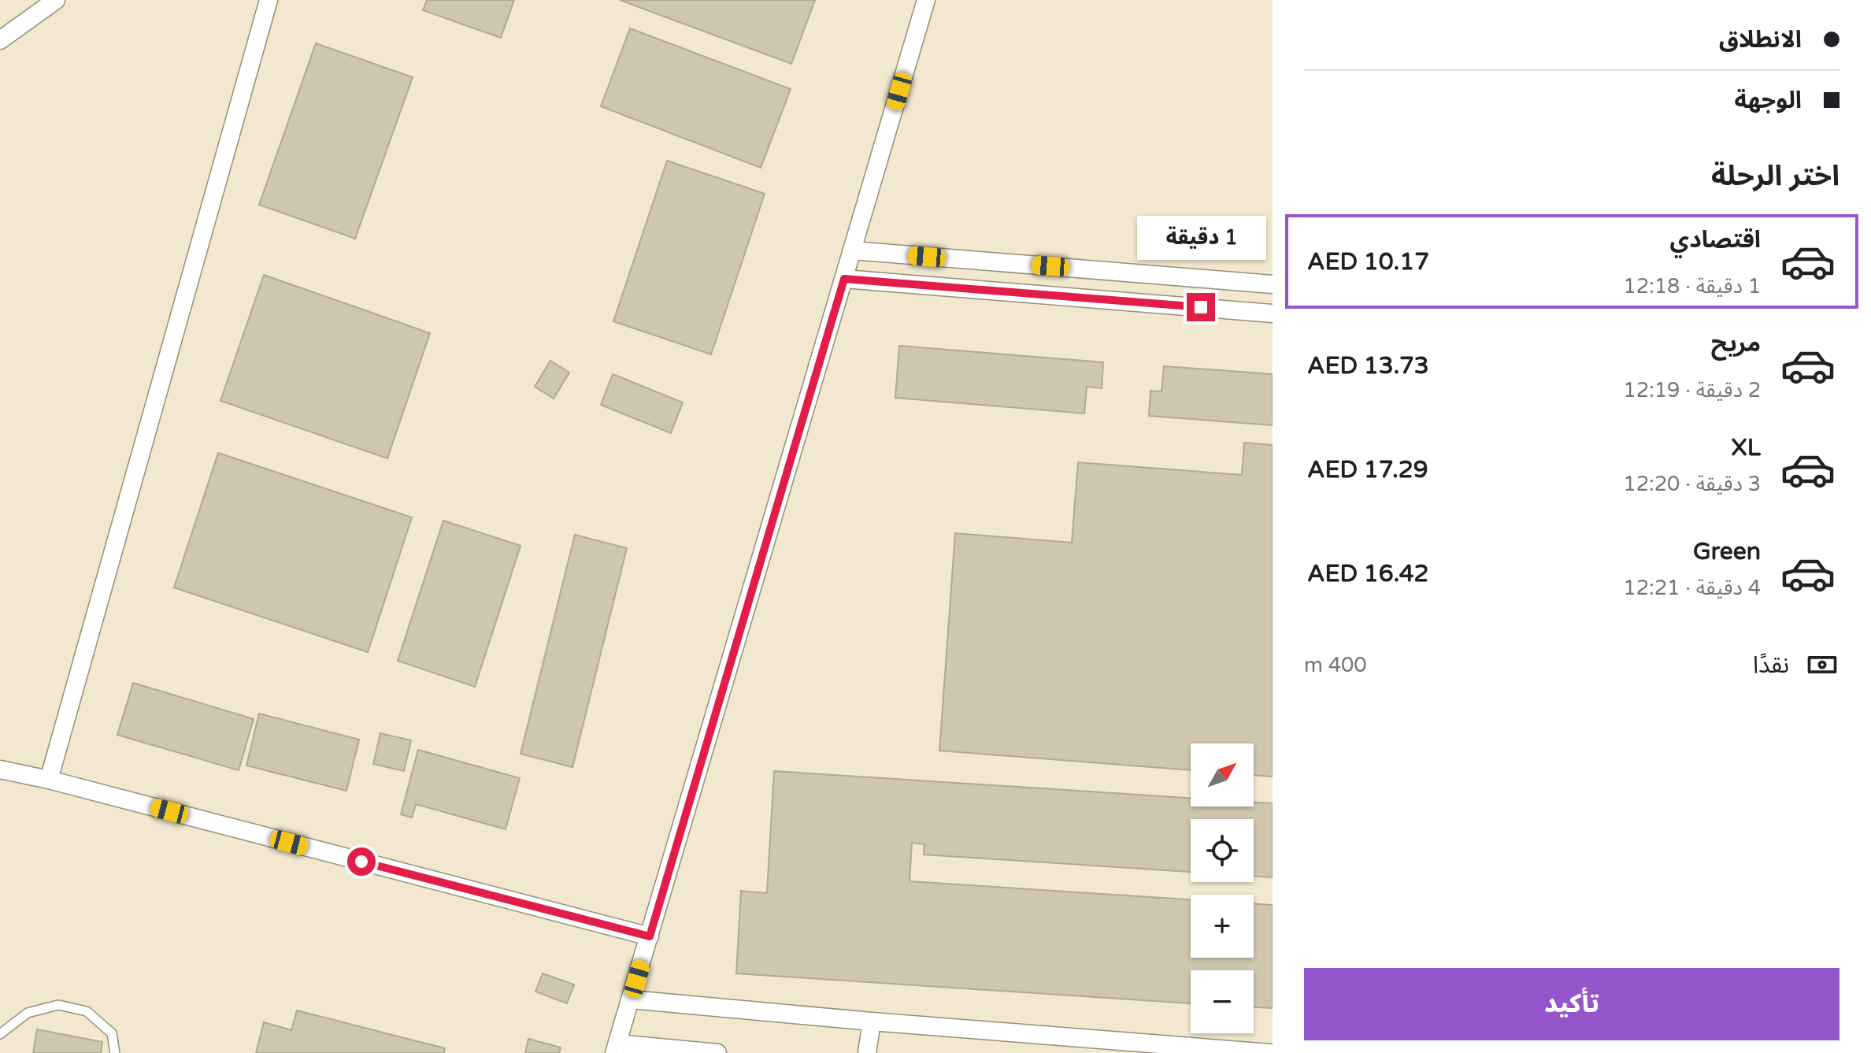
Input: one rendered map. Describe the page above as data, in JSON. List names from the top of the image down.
{
  "north": "top right",
  "page": {
    "banner": ["الانطلاق", "الوجهة"],
    "heading": "اختر الرحلة",
    "list": [
      {
        "name": "اقتصادي",
        "note": "1 دقيقة · 12:18",
        "value": "AED 10.17"
      },
      {
        "name": "مريح",
        "note": "2 دقيقة · 12:19",
        "value": "AED 13.73"
      },
      {
        "name": "XL",
        "note": "3 دقيقة · 12:20",
        "value": "AED 17.29"
      },
      {
        "name": "Green",
        "note": "4 دقيقة · 12:21",
        "value": "AED 16.42"
      }
    ],
    "bubble": "1 دقيقة",
    "pay": ["نقدًا", "400 m"],
    "map_buttons": ["+", "−"],
    "buttons": "تأكيد"
  }
}
